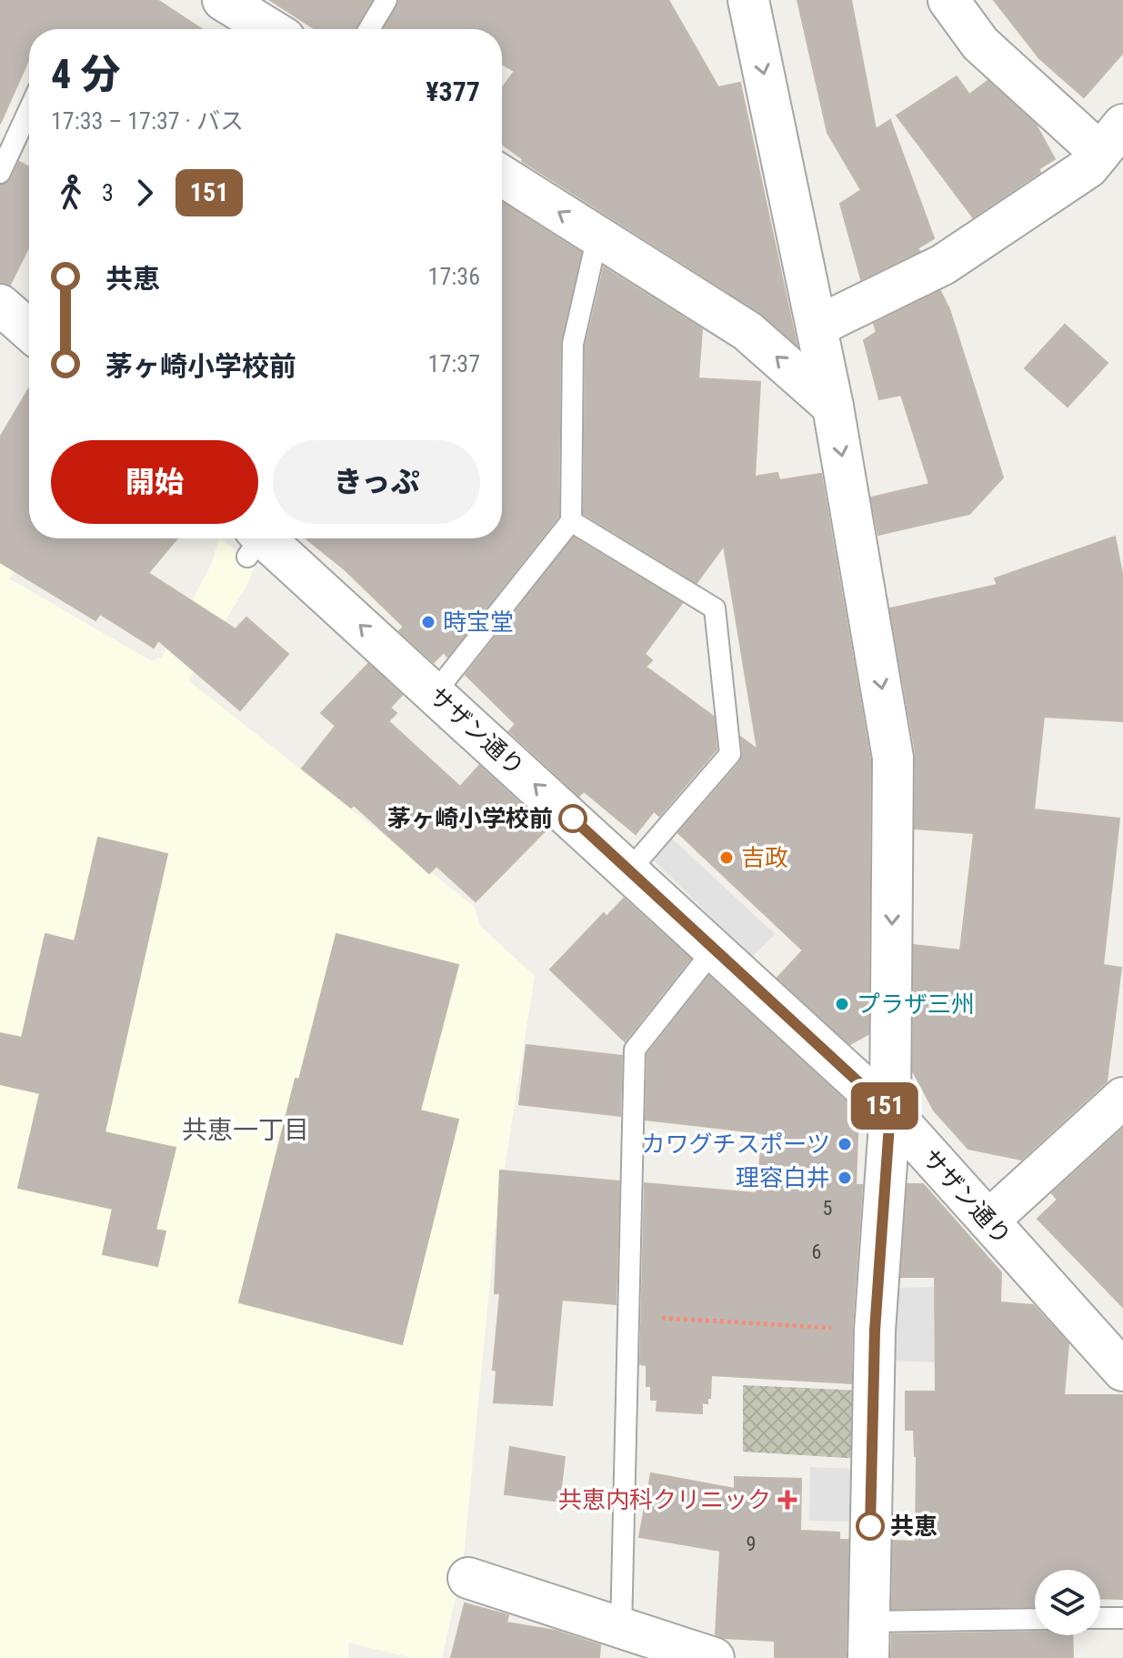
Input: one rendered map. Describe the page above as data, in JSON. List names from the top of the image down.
{
  "streets": {
    "street": ["サザン通り"]
  },
  "one_way": ["サザン通り"],
  "districts": ["共恵一丁目"],
  "places": {
    "other": [
      "時宝堂",
      "茅ヶ崎小学校前",
      "吉政",
      "プラザ三州",
      "カワグチスポーツ",
      "理容白井",
      "共恵"
    ],
    "health": ["共恵内科クリニック"]
  },
  "lines": ["bus line 151"],
  "house_numbers": ["5", "6", "9"],
  "page": {
    "on_map": "151",
    "heading": ["4 分", "17:33 – 17:37 · バス", "¥377"],
    "legs": ["3", "151"],
    "list": [
      {
        "name": "共恵",
        "value": "17:36"
      },
      {
        "name": "茅ヶ崎小学校前",
        "value": "17:37"
      }
    ],
    "buttons": ["開始", "きっぷ"]
  }
}
